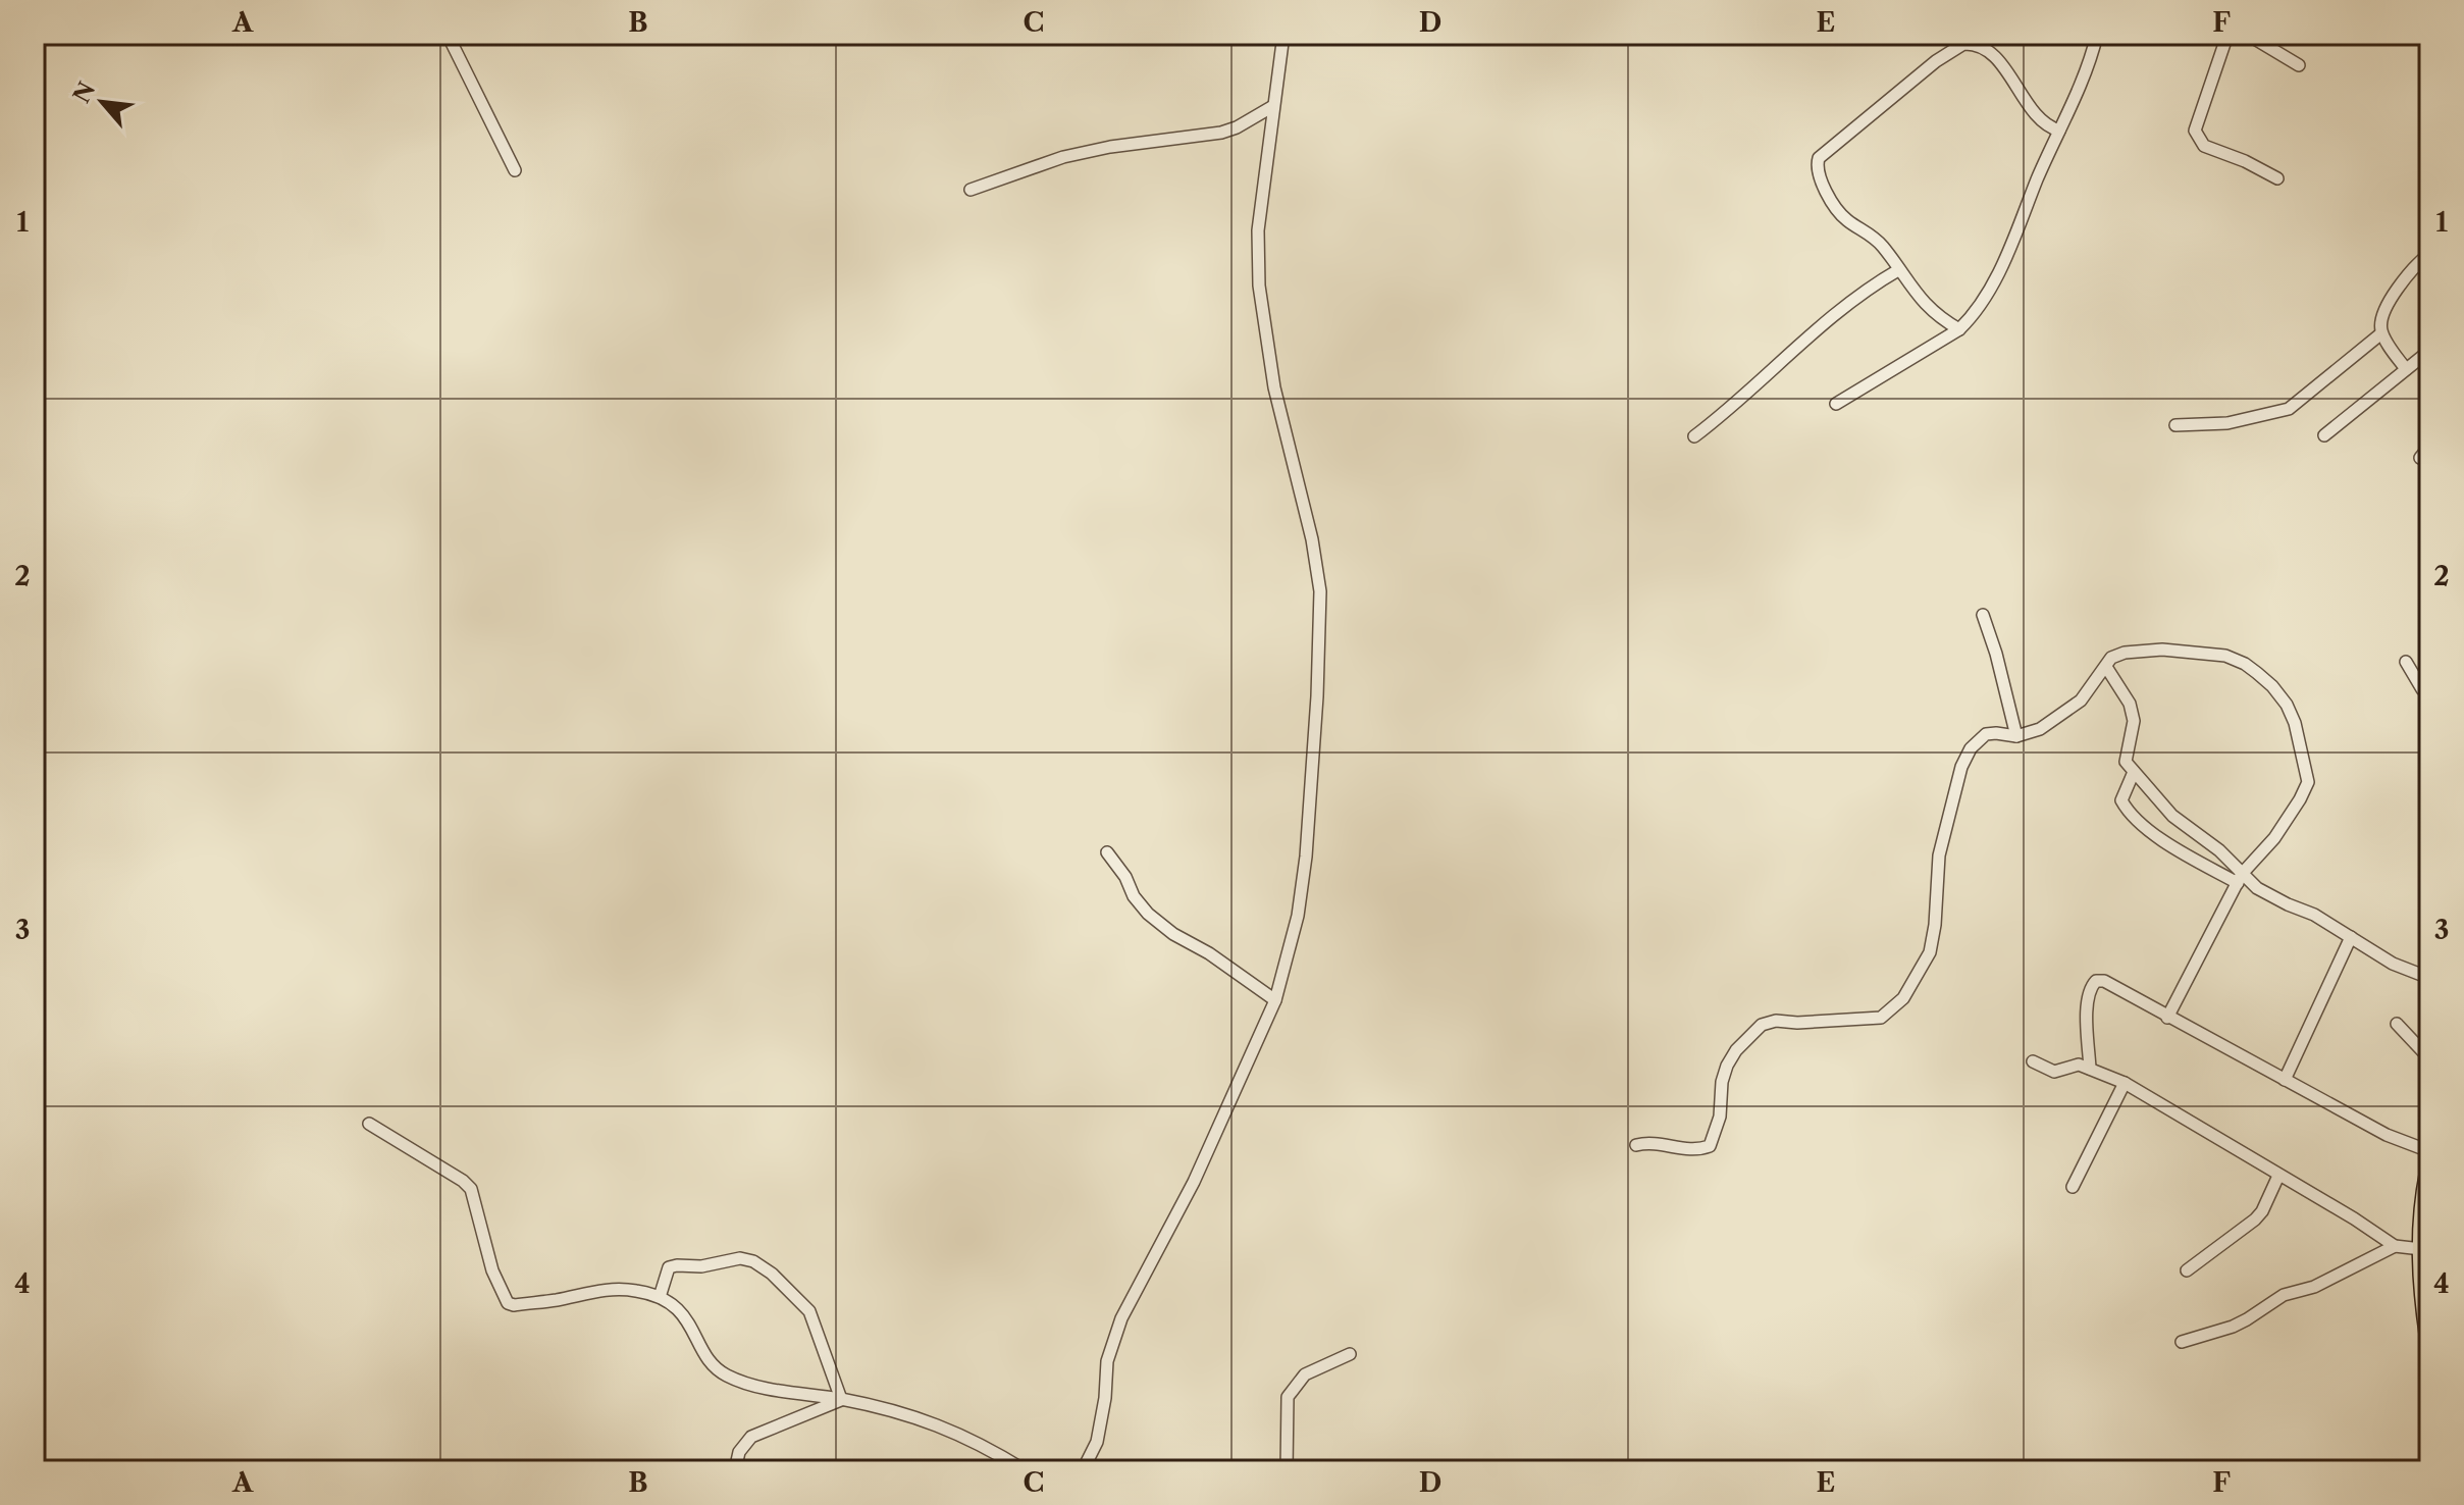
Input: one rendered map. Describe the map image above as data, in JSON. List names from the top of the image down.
{
  "north": "top left",
  "grid": {
    "columns": [
      "A",
      "B",
      "C",
      "D",
      "E",
      "F"
    ],
    "rows": [
      "1",
      "2",
      "3",
      "4"
    ]
  }
}
